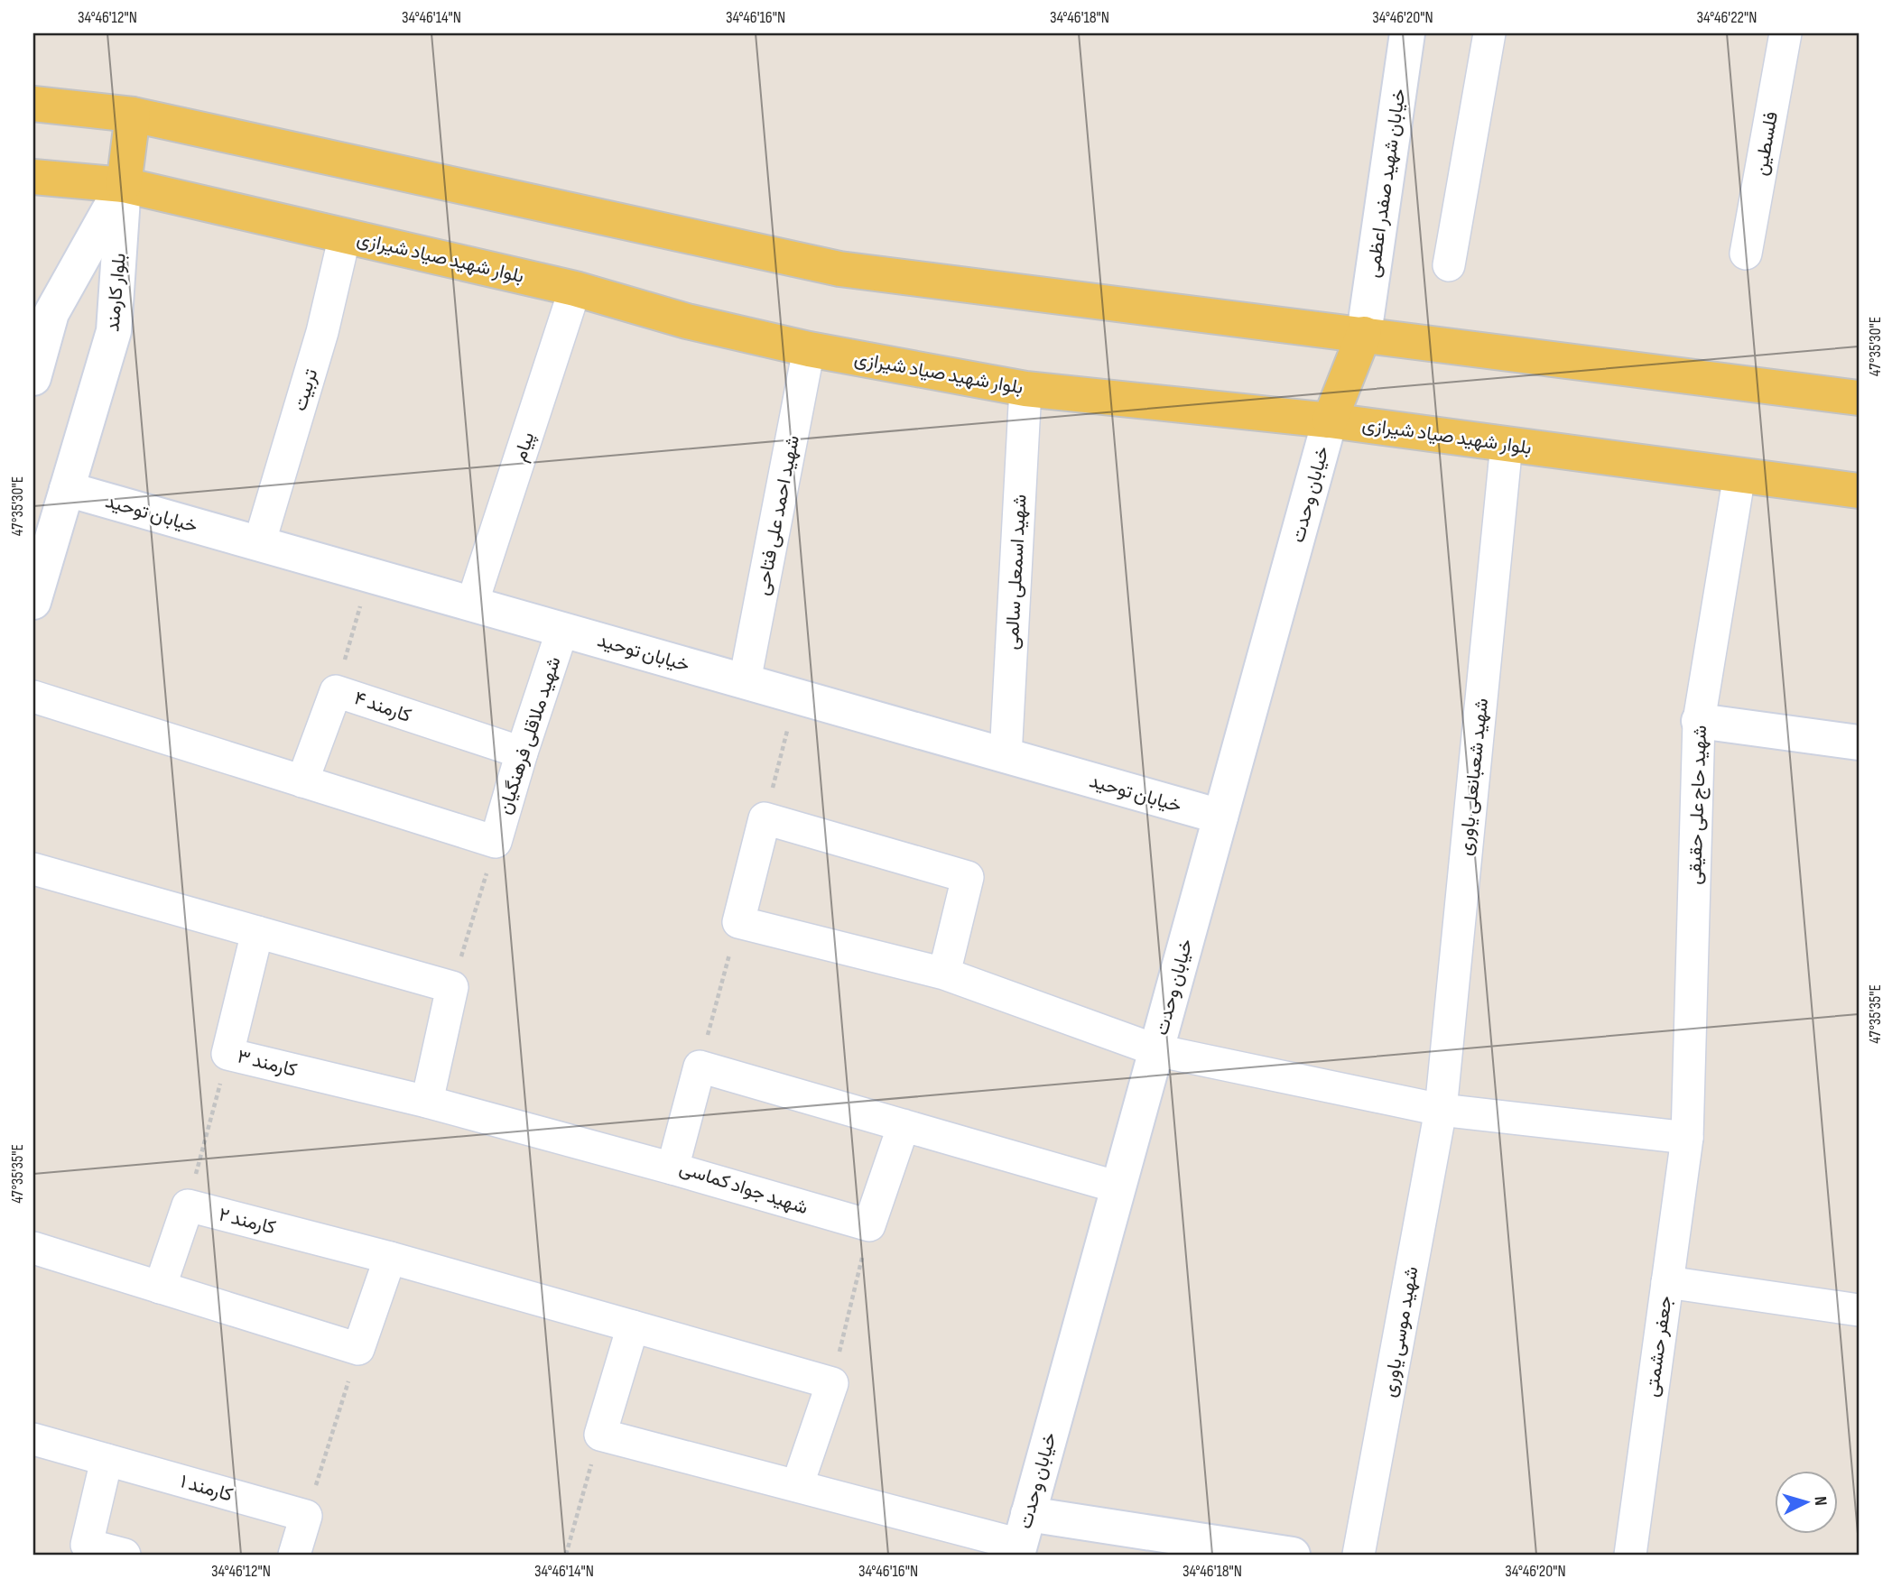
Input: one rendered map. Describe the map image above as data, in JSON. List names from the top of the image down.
{
  "streets": {
    "main road": ["بلوار شهید صیاد شیرازی"],
    "street": [
      "فلسطین",
      "خیابان شهید صفدر اعظمی",
      "بلوار کارمند",
      "تربیت",
      "پیام",
      "خیابان وحدت",
      "خیابان توحید",
      "شهید احمد علی فتاحی",
      "شهید اسمعلی سالمی",
      "کارمند ۴",
      "شهید ملاقلی فرهنگیان",
      "شهید شعبانعلی یاوری",
      "شهید حاج علی حقیقی",
      "کارمند ۳",
      "شهید جواد کماسی",
      "کارمند ۲",
      "شهید موسی یاوری",
      "جعفر حشمتی",
      "کارمند ۱"
    ]
  },
  "crossings": [
    ["بلوار شهید صیاد شیرازی", "بلوار کارمند"],
    ["بلوار شهید صیاد شیرازی", "تربیت"],
    ["بلوار شهید صیاد شیرازی", "پیام"],
    ["بلوار شهید صیاد شیرازی", "خیابان وحدت"],
    ["بلوار شهید صیاد شیرازی", "شهید احمد علی فتاحی"],
    ["بلوار شهید صیاد شیرازی", "شهید اسمعلی سالمی"],
    ["بلوار شهید صیاد شیرازی", "شهید شعبانعلی یاوری"],
    ["بلوار شهید صیاد شیرازی", "شهید حاج علی حقیقی"],
    ["بلوار کارمند", "خیابان توحید"],
    ["تربیت", "خیابان توحید"],
    ["پیام", "خیابان توحید"],
    ["خیابان وحدت", "خیابان توحید"],
    ["خیابان توحید", "شهید احمد علی فتاحی"],
    ["خیابان توحید", "شهید اسمعلی سالمی"],
    ["خیابان توحید", "شهید ملاقلی فرهنگیان"],
    ["کارمند ۴", "شهید ملاقلی فرهنگیان"],
    ["شهید شعبانعلی یاوری", "شهید موسی یاوری"],
    ["شهید حاج علی حقیقی", "جعفر حشمتی"],
    ["کارمند ۳", "شهید جواد کماسی"]
  ],
  "north": "right",
  "coordinates": [
    "34°46'12\"N",
    "34°46'14\"N",
    "34°46'16\"N",
    "34°46'18\"N",
    "34°46'20\"N",
    "34°46'22\"N",
    "47°35'30\"E",
    "47°35'35\"E"
  ]
}
